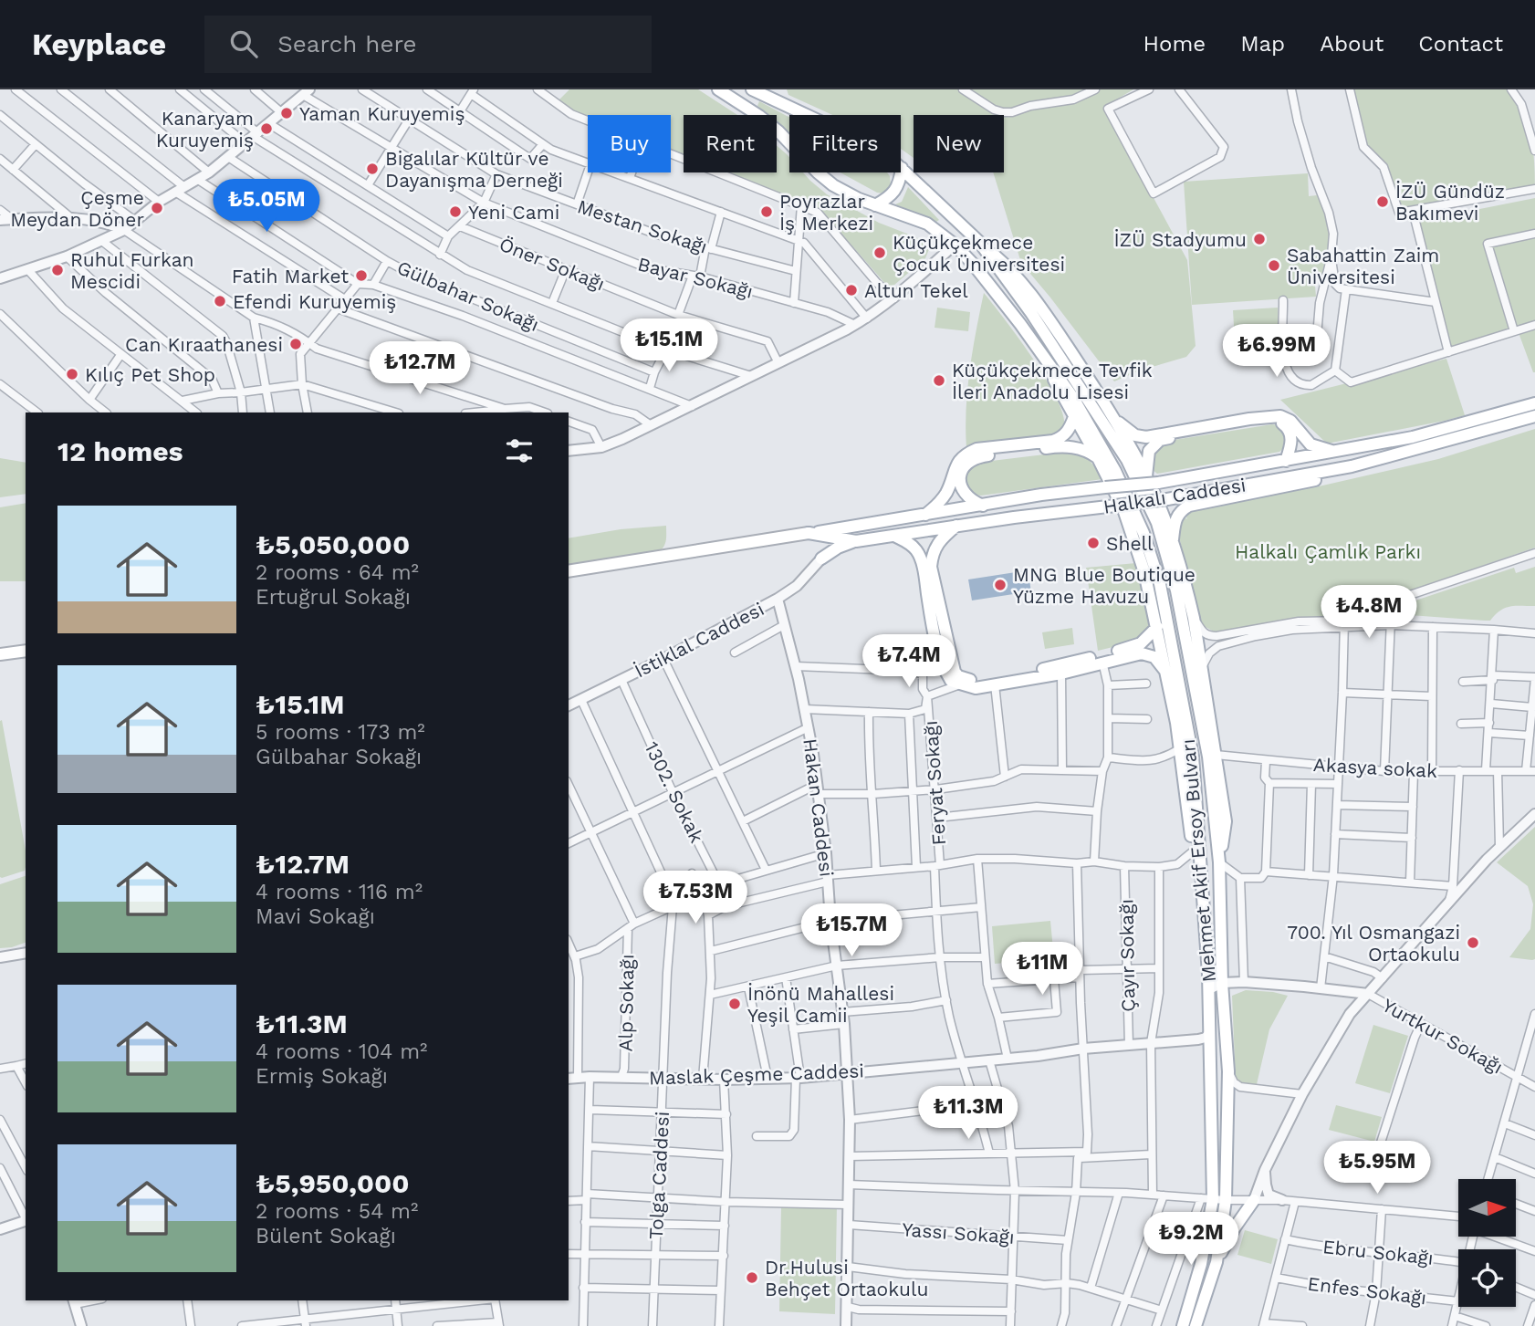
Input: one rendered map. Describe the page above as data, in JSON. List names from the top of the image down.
{
  "streets": {
    "main road": ["Halkalı Caddesi", "Mehmet Akif Ersoy Bulvarı"],
    "street": [
      "Mestan Sokağı",
      "Öner Sokağı",
      "Bayar Sokağı",
      "Gülbahar Sokağı",
      "İstiklal Caddesi",
      "Akasya sokak",
      "Feryat Sokağı",
      "1302. Sokak",
      "Hakan Caddesi",
      "Çayır Sokağı",
      "Alp Sokağı",
      "Yurtkur Sokağı",
      "Maslak Çeşme Caddesi",
      "Tolga Caddesi",
      "Yassı Sokağı",
      "Ebru Sokağı",
      "Enfes Sokağı"
    ]
  },
  "crossings": [
    ["İstiklal Caddesi", "1302. Sokak"],
    ["İstiklal Caddesi", "Hakan Caddesi"],
    ["İstiklal Caddesi", "Tolga Caddesi"],
    ["Feryat Sokağı", "Maslak Çeşme Caddesi"],
    ["Hakan Caddesi", "Maslak Çeşme Caddesi"],
    ["Hakan Caddesi", "Yassı Sokağı"],
    ["Mehmet Akif Ersoy Bulvarı", "Maslak Çeşme Caddesi"],
    ["Çayır Sokağı", "Maslak Çeşme Caddesi"],
    ["Alp Sokağı", "Maslak Çeşme Caddesi"],
    ["Maslak Çeşme Caddesi", "Tolga Caddesi"]
  ],
  "parks": ["Halkalı Çamlık Parkı"],
  "places": [
    "Yaman Kuruyemiş",
    "Kanaryam Kuruyemiş",
    "Bigalılar Kültür ve Dayanışma Derneği",
    "İZÜ Gündüz Bakımevi",
    "Çeşme Meydan Döner",
    "Yeni Cami",
    "Poyrazlar İş Merkezi",
    "İZÜ Stadyumu",
    "Küçükçekmece Çocuk Üniversitesi",
    "Sabahattin Zaim Üniversitesi",
    "Ruhul Furkan Mescidi",
    "Fatih Market",
    "Altun Tekel",
    "Efendi Kuruyemiş",
    "Can Kıraathanesi",
    "Kılıç Pet Shop",
    "Küçükçekmece Tevfik İleri Anadolu Lisesi",
    "Shell",
    "MNG Blue Boutique Yüzme Havuzu",
    "700. Yıl Osmangazi Ortaokulu",
    "İnönü Mahallesi Yeşil Camii",
    "Dr.Hulusi Behçet Ortaokulu"
  ],
  "north": "right",
  "page": {
    "header": "Keyplace",
    "search": "Search here",
    "nav": [
      "Home",
      "Map",
      "About",
      "Contact"
    ],
    "chip": [
      "Buy",
      "Rent",
      "Filters",
      "New"
    ],
    "price": [
      "₺5.05M",
      "₺15.1M",
      "₺6.99M",
      "₺12.7M",
      "₺4.8M",
      "₺7.4M",
      "₺7.53M",
      "₺15.7M",
      "₺11M",
      "₺11.3M",
      "₺5.95M",
      "₺9.2M"
    ],
    "heading": "12 homes",
    "list": [
      {
        "name": "₺5,050,000",
        "note": "2 rooms · 64 m² · Ertuğrul Sokağı"
      },
      {
        "name": "₺15.1M",
        "note": "5 rooms · 173 m² · Gülbahar Sokağı"
      },
      {
        "name": "₺12.7M",
        "note": "4 rooms · 116 m² · Mavi Sokağı"
      },
      {
        "name": "₺11.3M",
        "note": "4 rooms · 104 m² · Ermiş Sokağı"
      },
      {
        "name": "₺5,950,000",
        "note": "2 rooms · 54 m² · Bülent Sokağı"
      }
    ]
  }
}
